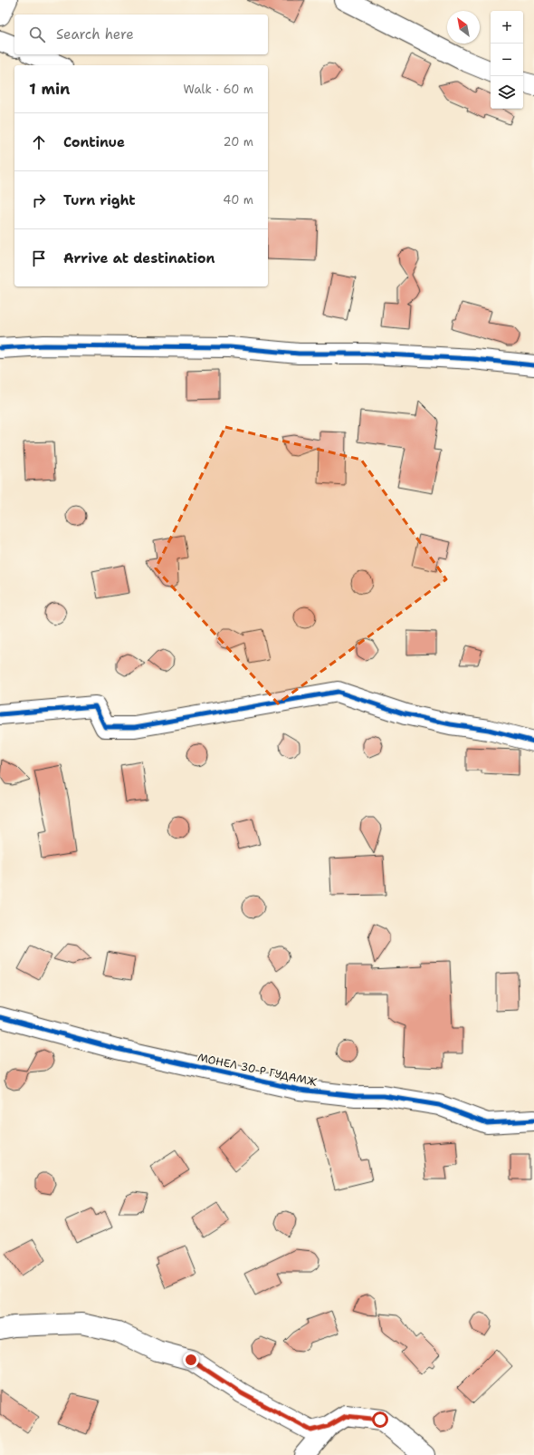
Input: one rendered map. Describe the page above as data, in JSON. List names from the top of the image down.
{
  "streets": {
    "street": ["МОНЕЛ 30-Р ГУДАМЖ"]
  },
  "north": "top left",
  "page": {
    "map_buttons": ["+", "−"],
    "search": "Search here",
    "heading": ["1 min", "Walk · 60 m"],
    "list": [
      ["Continue", "20 m"],
      ["Turn right", "40 m"],
      "Arrive at destination"
    ]
  }
}
